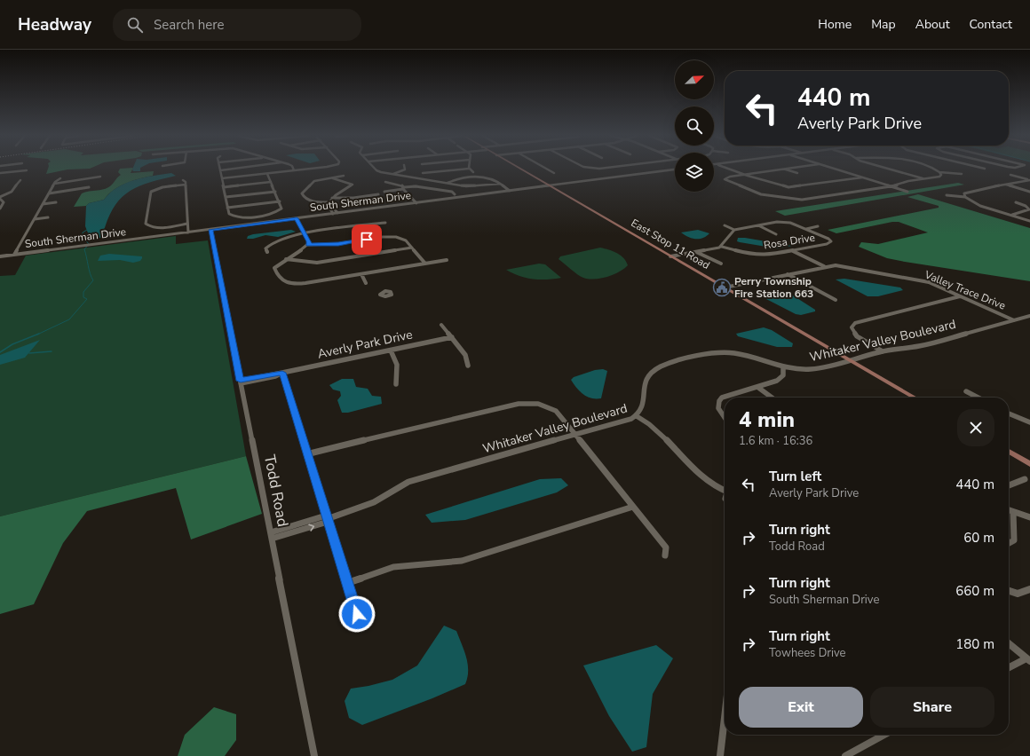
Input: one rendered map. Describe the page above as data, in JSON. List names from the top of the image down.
{
  "streets": {
    "main road": ["East Stop 11 Road"],
    "street": [
      "South Sherman Drive",
      "Rosa Drive",
      "Valley Trace Drive",
      "Whitaker Valley Boulevard",
      "Averly Park Drive",
      "Todd Road"
    ]
  },
  "crossings": [
    ["South Sherman Drive", "East Stop 11 Road"],
    ["South Sherman Drive", "Todd Road"],
    ["East Stop 11 Road", "Whitaker Valley Boulevard"],
    ["Valley Trace Drive", "Whitaker Valley Boulevard"],
    ["Whitaker Valley Boulevard", "Todd Road"],
    ["Averly Park Drive", "Todd Road"]
  ],
  "places": {
    "public building": ["Perry Township Fire Station 663"]
  },
  "north": "top right",
  "page": {
    "header": "Headway",
    "search": "Search here",
    "nav": [
      "Home",
      "Map",
      "About",
      "Contact"
    ],
    "turn": ["440 m", "Averly Park Drive"],
    "heading": ["4 min", "1.6 km · 16:36"],
    "list": [
      {
        "name": "Turn left",
        "note": "Averly Park Drive",
        "value": "440 m"
      },
      {
        "name": "Turn right",
        "note": "Todd Road",
        "value": "60 m"
      },
      {
        "name": "Turn right",
        "note": "South Sherman Drive",
        "value": "660 m"
      },
      {
        "name": "Turn right",
        "note": "Towhees Drive",
        "value": "180 m"
      }
    ],
    "buttons": ["Exit", "Share"]
  }
}
